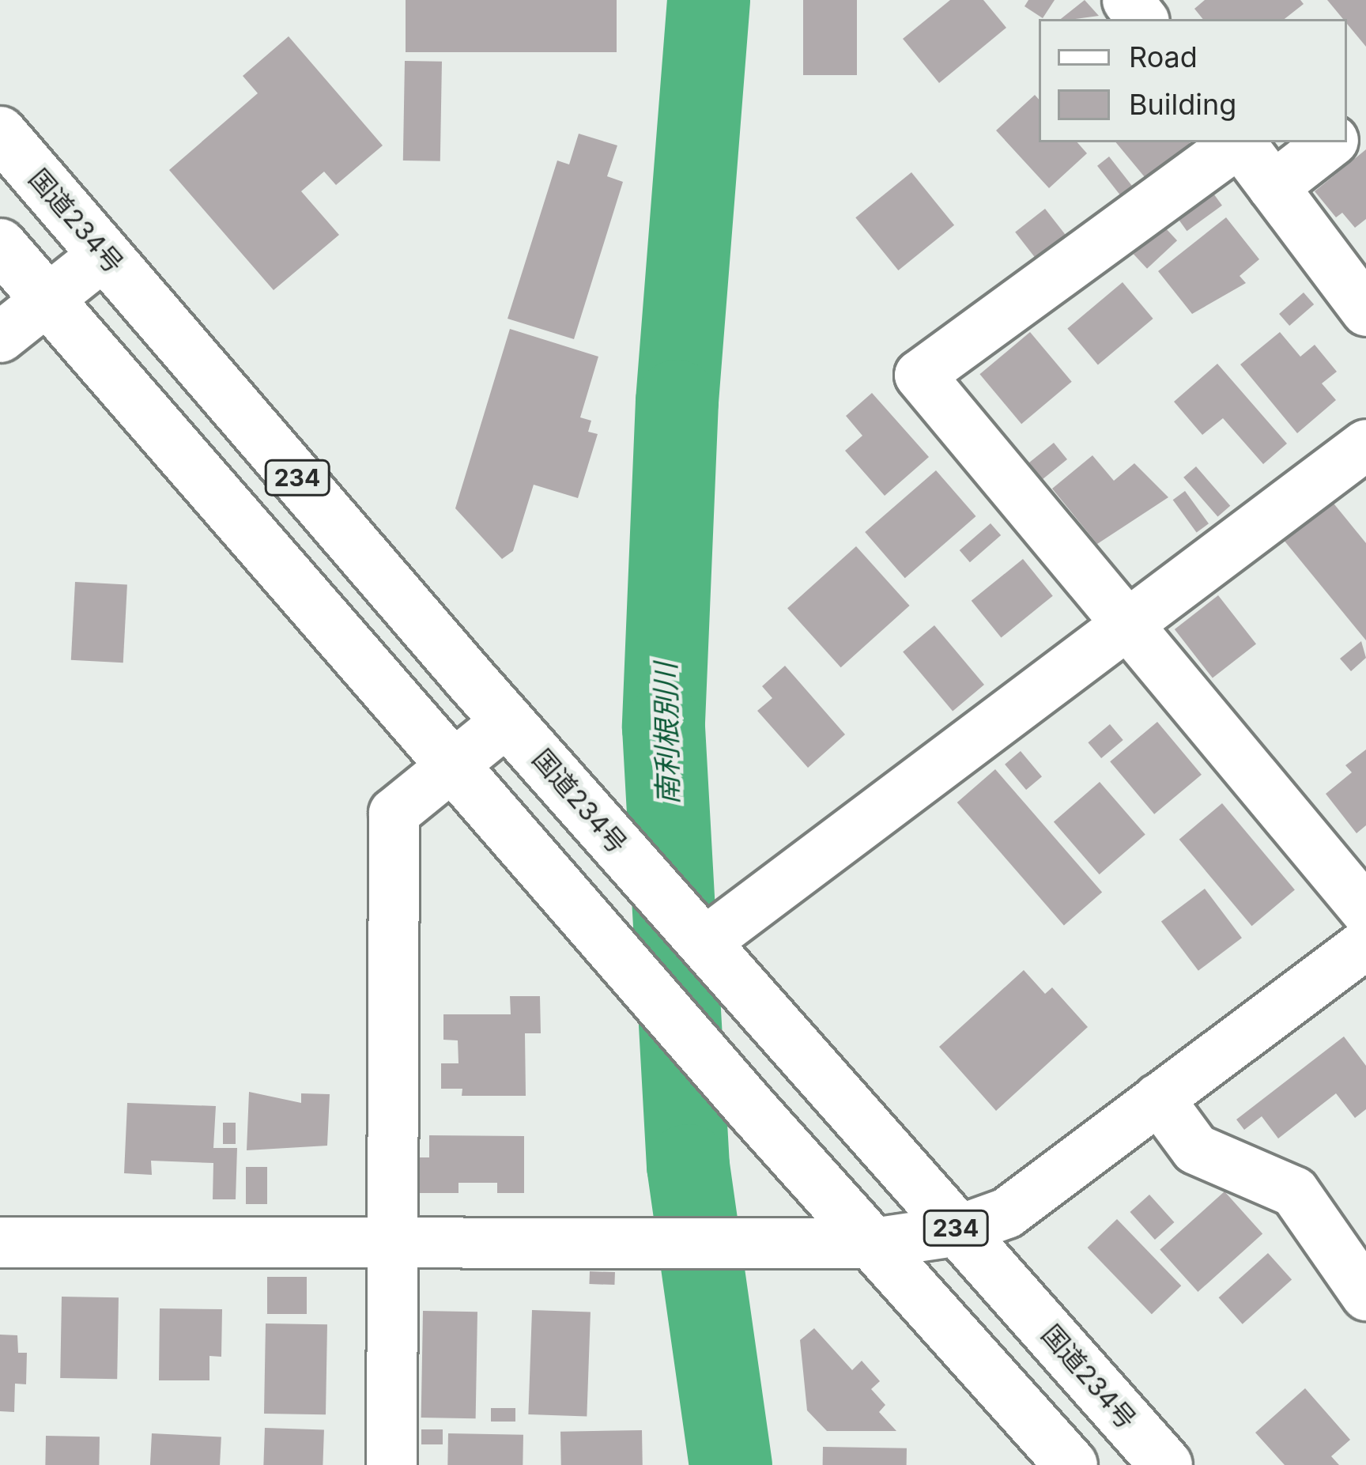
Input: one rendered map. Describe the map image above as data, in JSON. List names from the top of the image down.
{
  "streets": {
    "highway": ["国道234号", "234"]
  },
  "water": ["南利根別川"],
  "legend": ["Road", "Building"]
}
